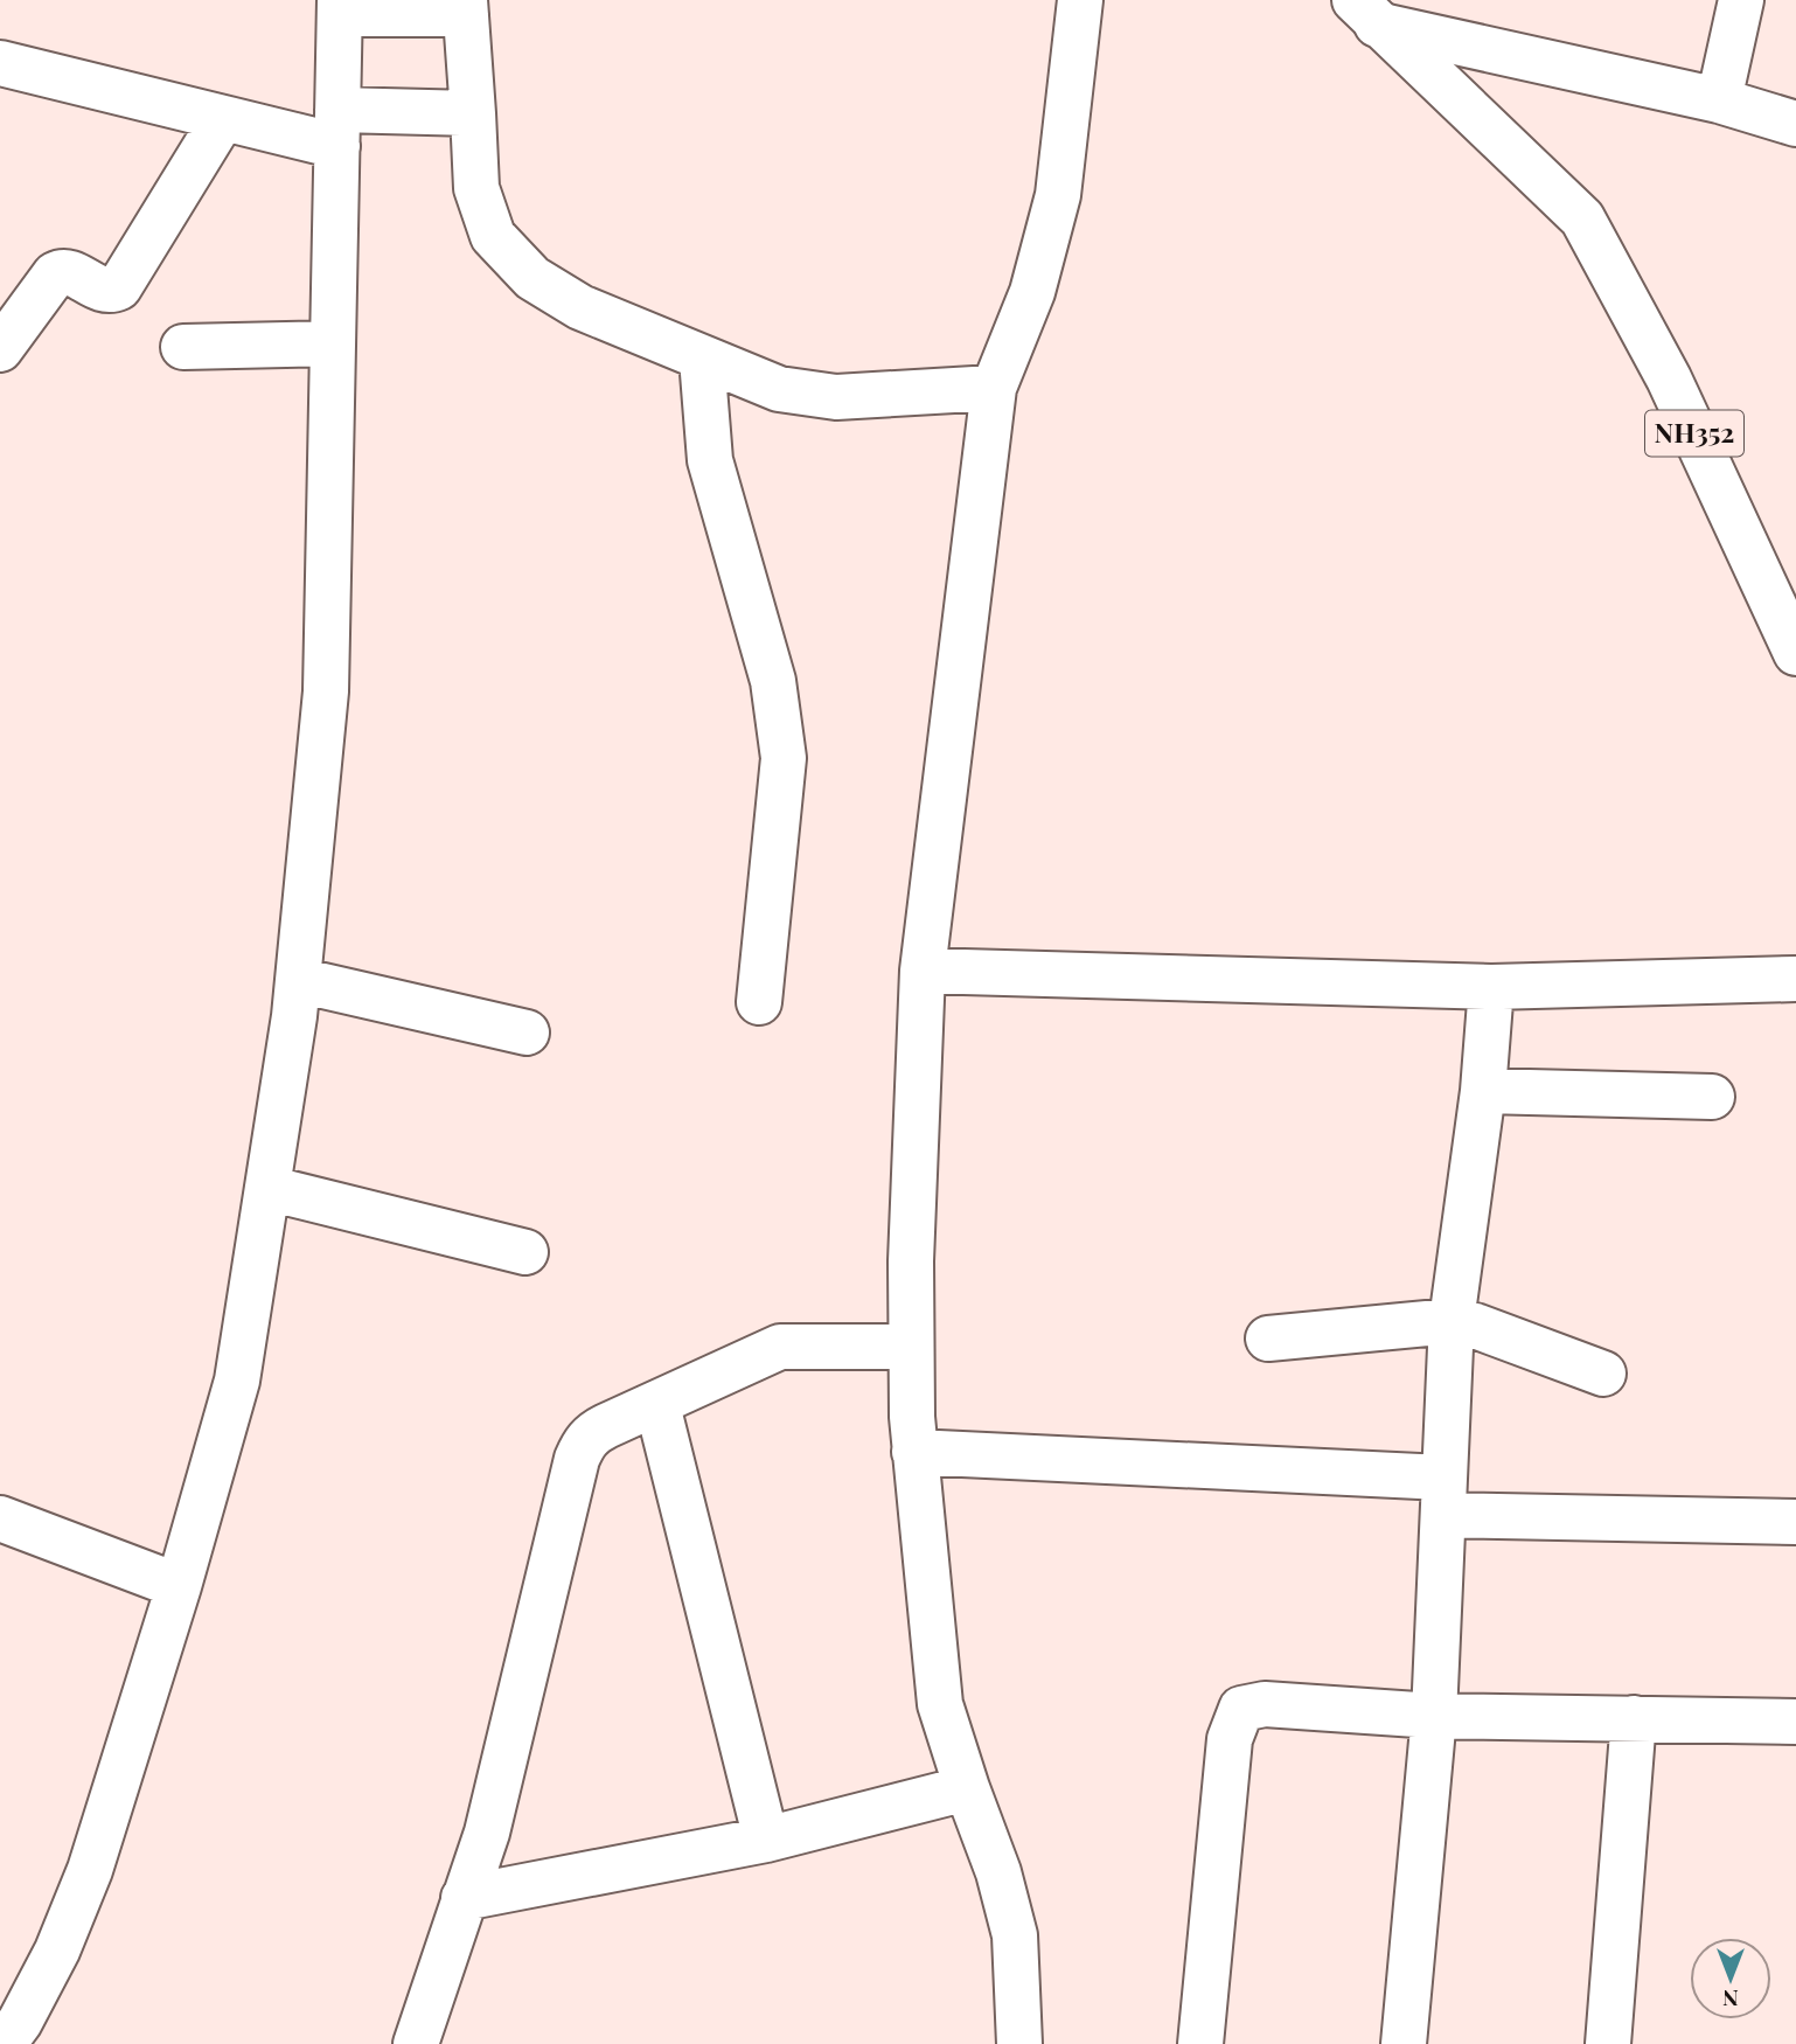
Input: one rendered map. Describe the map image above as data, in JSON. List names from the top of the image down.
{
  "streets": {
    "main road": ["NH352"]
  },
  "north": "bottom"
}
